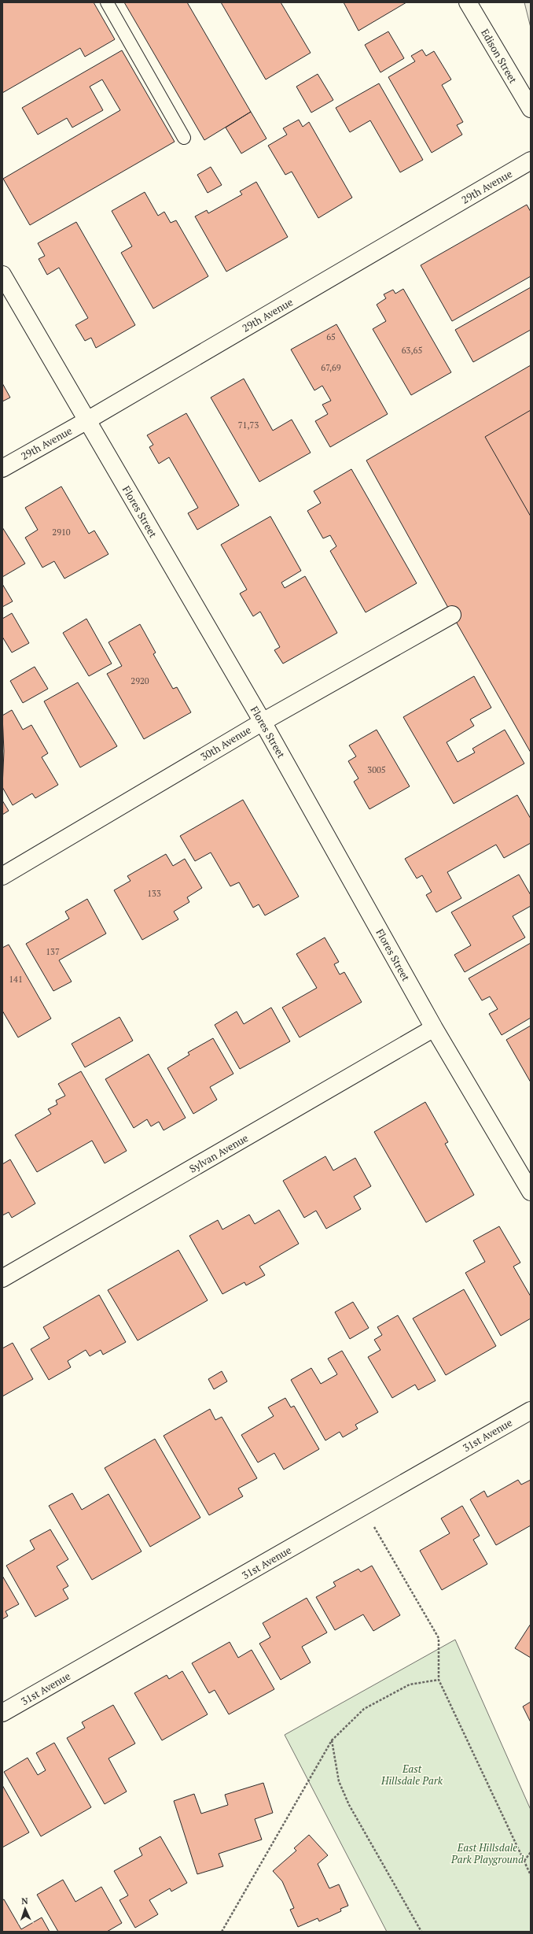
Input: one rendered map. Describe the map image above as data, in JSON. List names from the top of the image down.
{
  "streets": {
    "street": [
      "Edison Street",
      "29th Avenue",
      "Flores Street",
      "30th Avenue",
      "Sylvan Avenue",
      "31st Avenue"
    ]
  },
  "crossings": [
    ["29th Avenue", "Flores Street"],
    ["Flores Street", "30th Avenue"],
    ["Flores Street", "Sylvan Avenue"]
  ],
  "parks": ["East Hillsdale Park", "East Hillsdale Park Playground"],
  "house_numbers": [
    "65",
    "63,65",
    "67,69",
    "71,73",
    "2910",
    "2920",
    "3005",
    "133",
    "137",
    "141"
  ],
  "north": "top"
}
